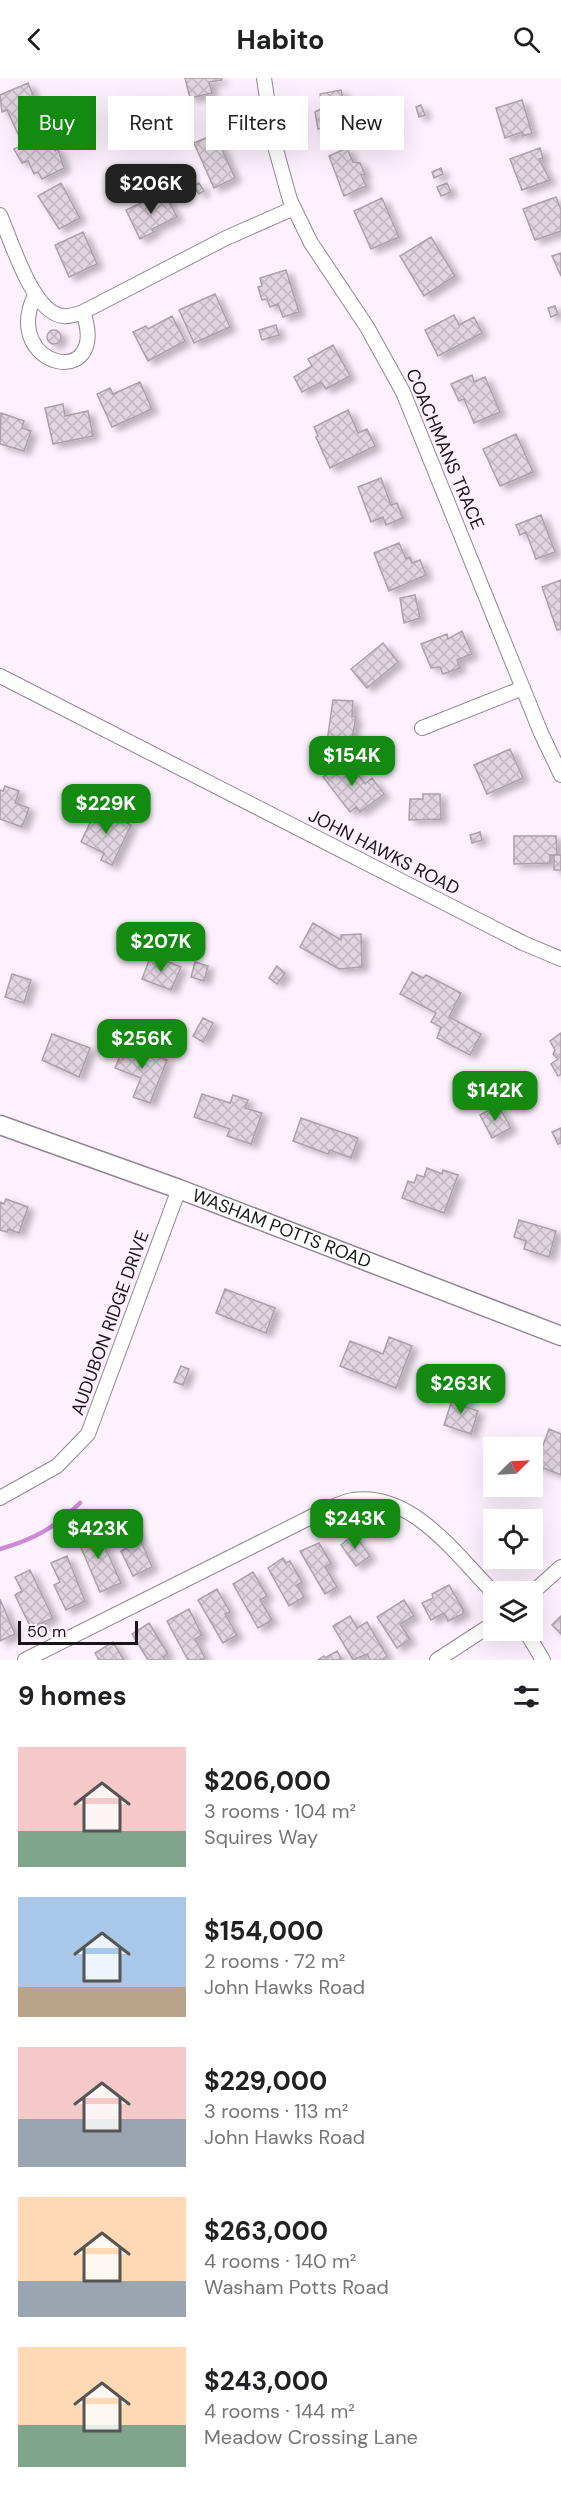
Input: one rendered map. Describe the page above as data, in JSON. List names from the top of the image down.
{
  "streets": {
    "street": [
      "COACHMANS TRACE",
      "JOHN HAWKS ROAD",
      "WASHAM POTTS ROAD",
      "AUDUBON RIDGE DRIVE"
    ]
  },
  "crossings": [
    ["WASHAM POTTS ROAD", "AUDUBON RIDGE DRIVE"]
  ],
  "scale_bar": "50 m",
  "north": "top right",
  "page": {
    "header": "Habito",
    "chip": [
      "Buy",
      "Rent",
      "Filters",
      "New"
    ],
    "price": [
      "$206K",
      "$154K",
      "$229K",
      "$207K",
      "$256K",
      "$142K",
      "$263K",
      "$243K",
      "$423K"
    ],
    "scale": "50 m",
    "heading": "9 homes",
    "list": [
      {
        "name": "$206,000",
        "note": "3 rooms · 104 m² · Squires Way"
      },
      {
        "name": "$154,000",
        "note": "2 rooms · 72 m² · John Hawks Road"
      },
      {
        "name": "$229,000",
        "note": "3 rooms · 113 m² · John Hawks Road"
      },
      {
        "name": "$263,000",
        "note": "4 rooms · 140 m² · Washam Potts Road"
      },
      {
        "name": "$243,000",
        "note": "4 rooms · 144 m² · Meadow Crossing Lane"
      }
    ]
  }
}
